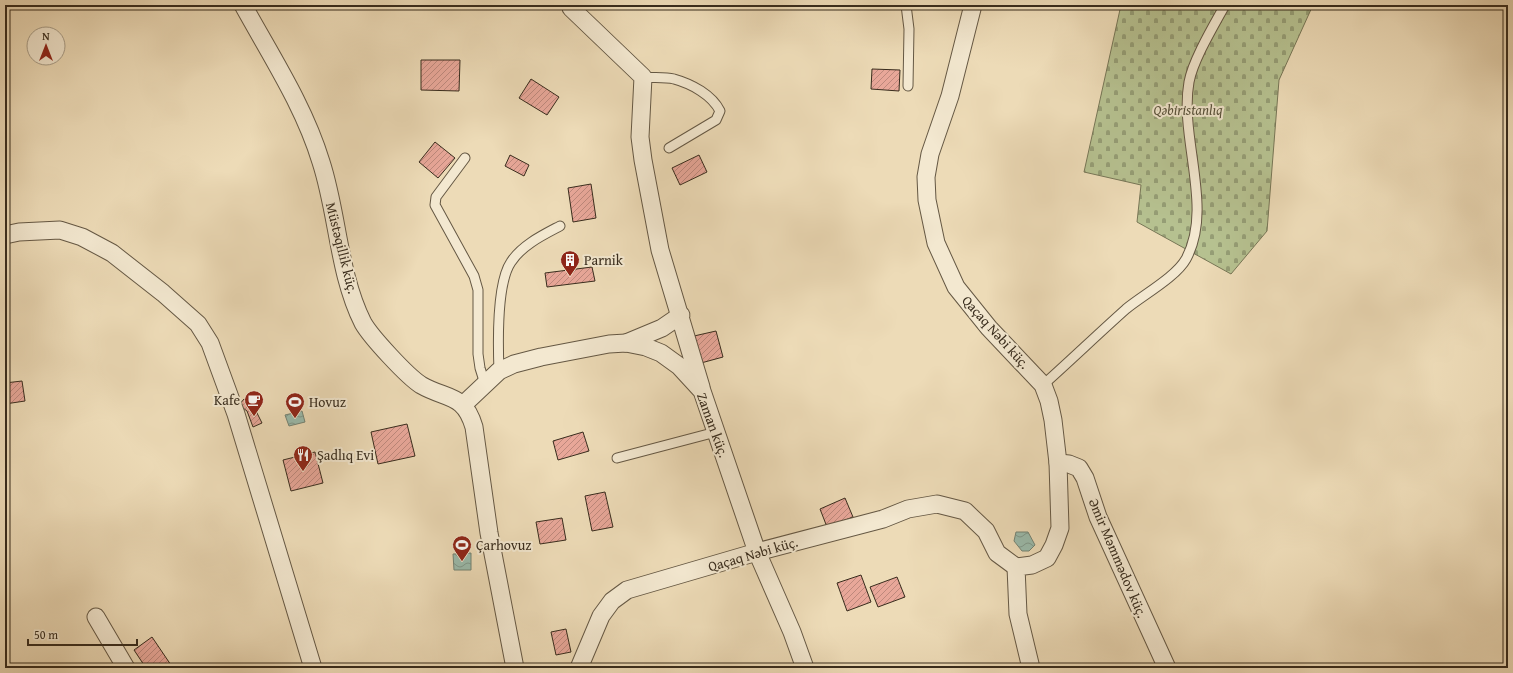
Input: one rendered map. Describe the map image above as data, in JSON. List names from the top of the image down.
{
  "streets": {
    "street": [
      "Müstəqillik küç.",
      "Qaçaq Nəbi küç.",
      "Zaman küç.",
      "Əmir Məmmədov küç."
    ]
  },
  "crossings": [
    ["Müstəqillik küç.", "Zaman küç."],
    ["Qaçaq Nəbi küç.", "Zaman küç."],
    ["Qaçaq Nəbi küç.", "Əmir Məmmədov küç."]
  ],
  "parks": ["Qəbiristanlıq"],
  "places": {
    "building": ["Parnik"],
    "cafe": ["Kafe"],
    "sports": ["Hovuz", "Çarhovuz"],
    "restaurant": ["Şadlıq Evi"]
  },
  "scale_bar": "50 m",
  "north": "top"
}
